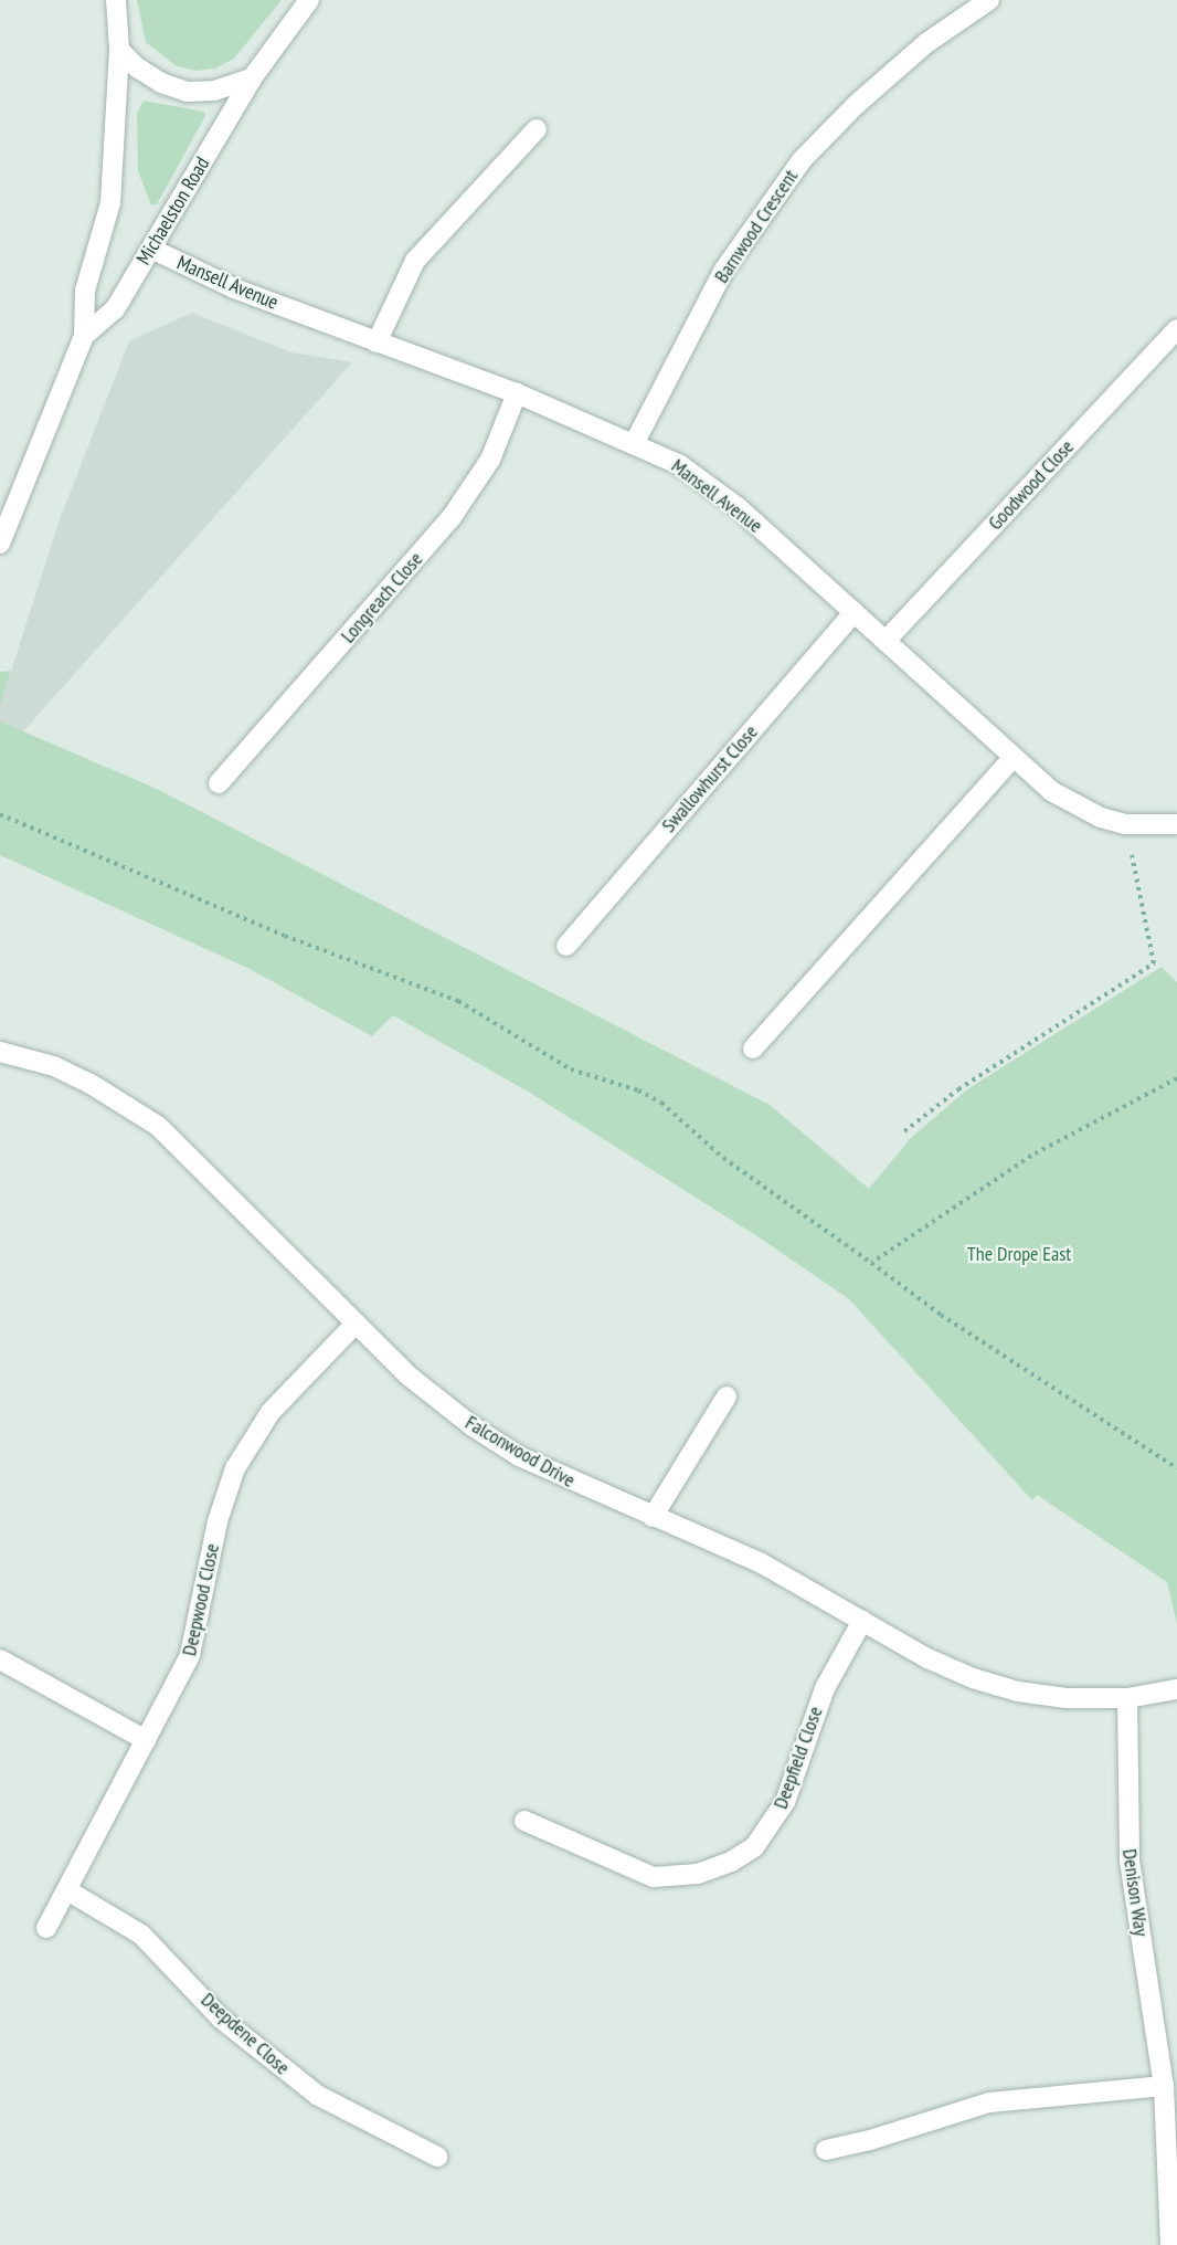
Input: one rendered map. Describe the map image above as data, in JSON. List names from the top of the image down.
{
  "streets": {
    "street": [
      "Michaelston Road",
      "Barnwood Crescent",
      "Mansell Avenue",
      "Goodwood Close",
      "Longreach Close",
      "Swallowhurst Close",
      "Falconwood Drive",
      "Deepwood Close",
      "Deepfield Close",
      "Denison Way",
      "Deepdene Close"
    ]
  },
  "crossings": [
    ["Michaelston Road", "Mansell Avenue"],
    ["Barnwood Crescent", "Mansell Avenue"],
    ["Mansell Avenue", "Goodwood Close"],
    ["Mansell Avenue", "Longreach Close"],
    ["Mansell Avenue", "Swallowhurst Close"],
    ["Falconwood Drive", "Deepwood Close"],
    ["Falconwood Drive", "Deepfield Close"],
    ["Falconwood Drive", "Denison Way"],
    ["Deepwood Close", "Deepdene Close"]
  ],
  "parks": ["The Drope East"]
}
